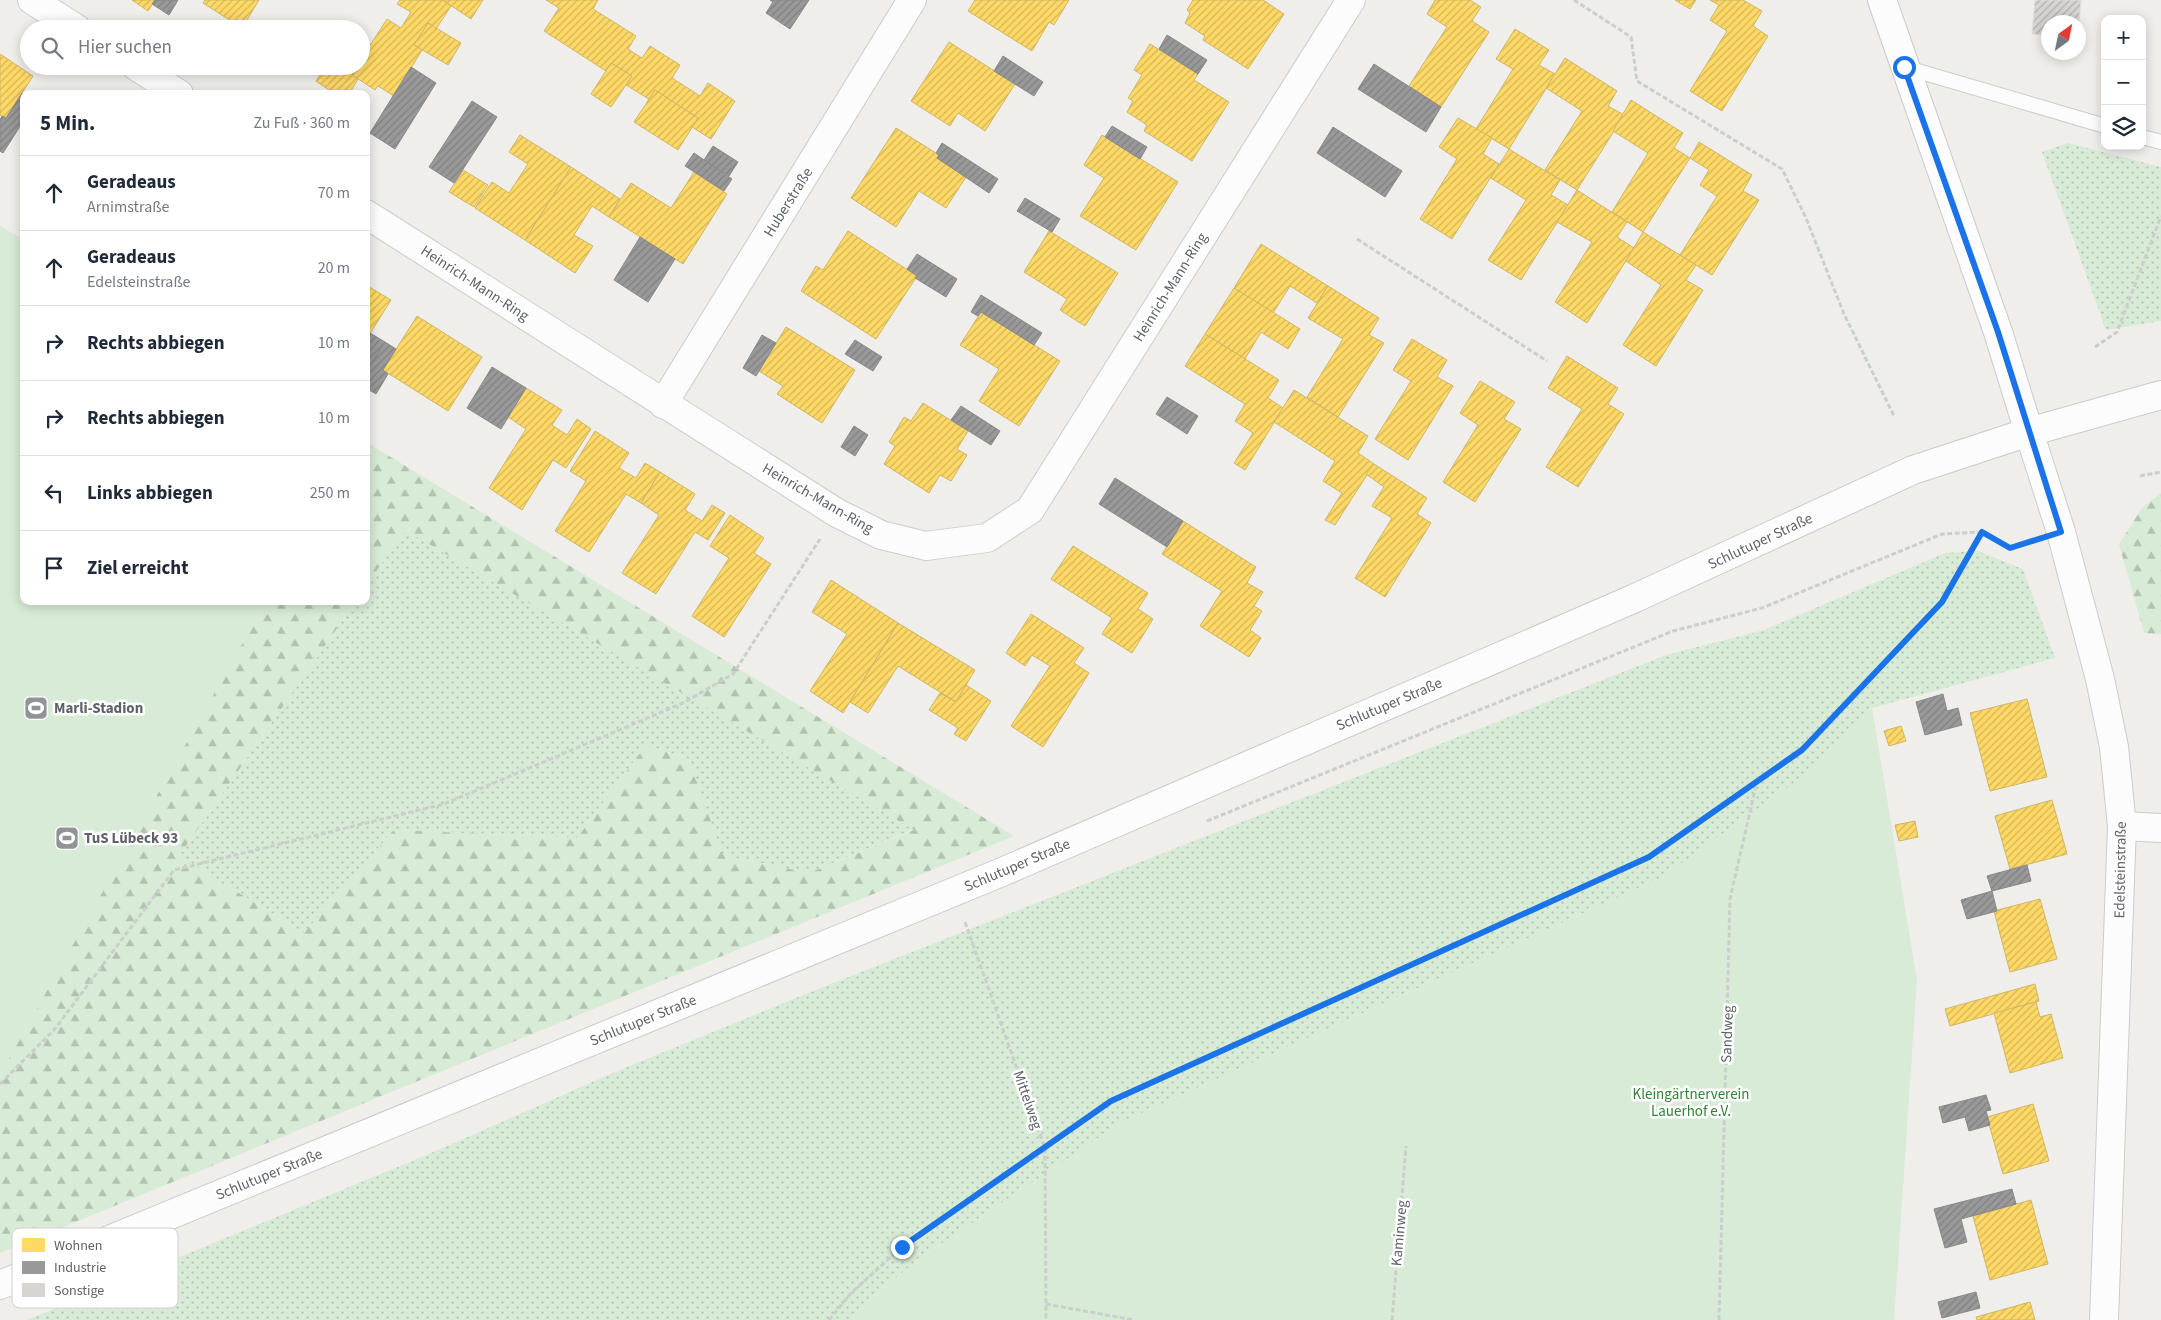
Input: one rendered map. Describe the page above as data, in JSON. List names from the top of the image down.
{
  "streets": {
    "street": [
      "Huberstraße",
      "Heinrich-Mann-Ring",
      "Schlutuper Straße",
      "Edelsteinstraße"
    ],
    "path": ["Sandweg", "Mittelweg", "Kaminweg"]
  },
  "crossings": [
    ["Huberstraße", "Heinrich-Mann-Ring"],
    ["Schlutuper Straße", "Edelsteinstraße"]
  ],
  "parks": ["Kleingärtnerverein Lauerhof e.V."],
  "places": {
    "sports": ["Marli-Stadion", "TuS Lübeck 93"]
  },
  "legend": ["Wohnen", "Industrie", "Sonstige"],
  "north": "top right",
  "page": {
    "map_buttons": ["+", "−"],
    "search": "Hier suchen",
    "heading": ["5 Min.", "Zu Fuß · 360 m"],
    "list": [
      ["Geradeaus", "Arnimstraße", "70 m"],
      ["Geradeaus", "Edelsteinstraße", "20 m"],
      ["Rechts abbiegen", "10 m"],
      ["Rechts abbiegen", "10 m"],
      ["Links abbiegen", "250 m"],
      "Ziel erreicht"
    ]
  }
}
